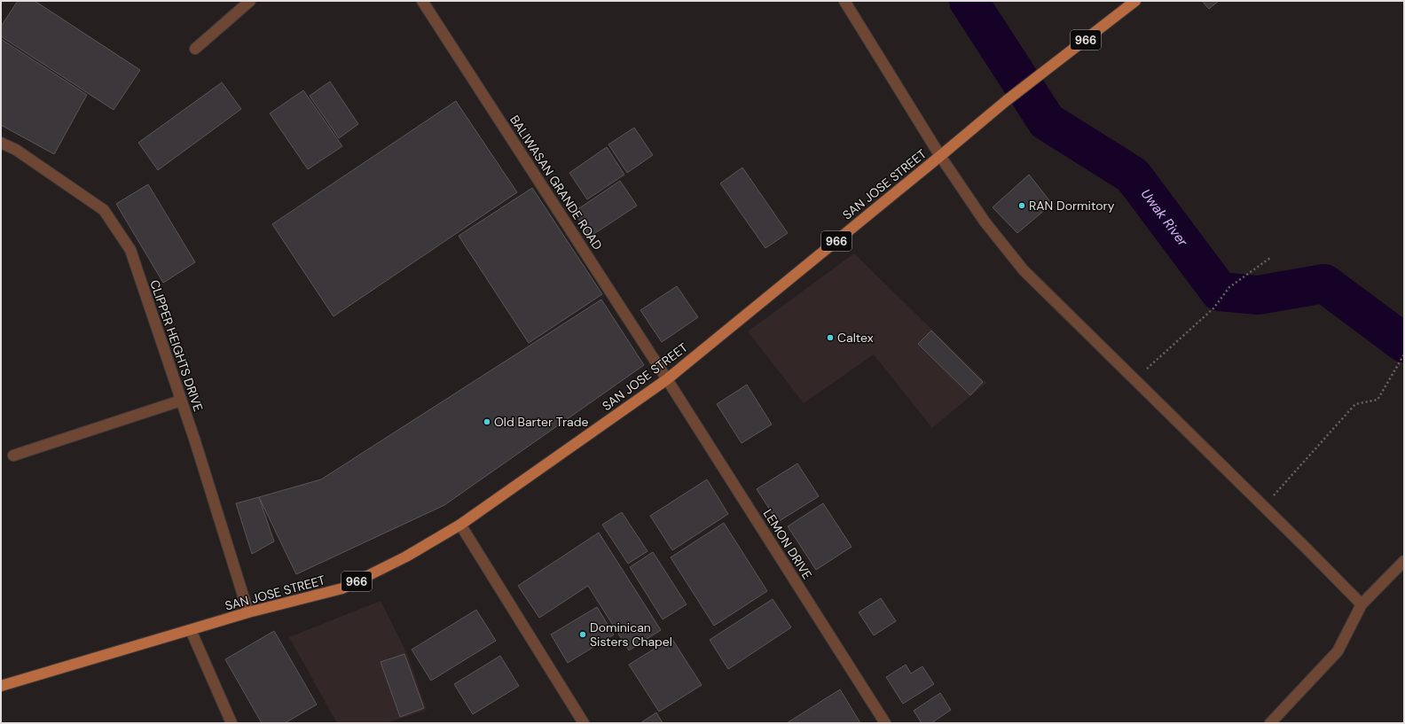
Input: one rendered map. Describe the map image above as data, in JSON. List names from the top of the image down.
{
  "streets": {
    "main road": ["966", "SAN JOSE STREET"],
    "street": ["BALIWASAN GRANDE ROAD", "CLIPPER HEIGHTS DRIVE", "LEMON DRIVE"]
  },
  "crossings": [
    ["BALIWASAN GRANDE ROAD", "SAN JOSE STREET"],
    ["BALIWASAN GRANDE ROAD", "LEMON DRIVE"],
    ["SAN JOSE STREET", "CLIPPER HEIGHTS DRIVE"],
    ["SAN JOSE STREET", "LEMON DRIVE"]
  ],
  "water": ["Uwak River"],
  "places": [
    "RAN Dormitory",
    "Caltex",
    "Old Barter Trade",
    "Dominican Sisters Chapel"
  ]
}
